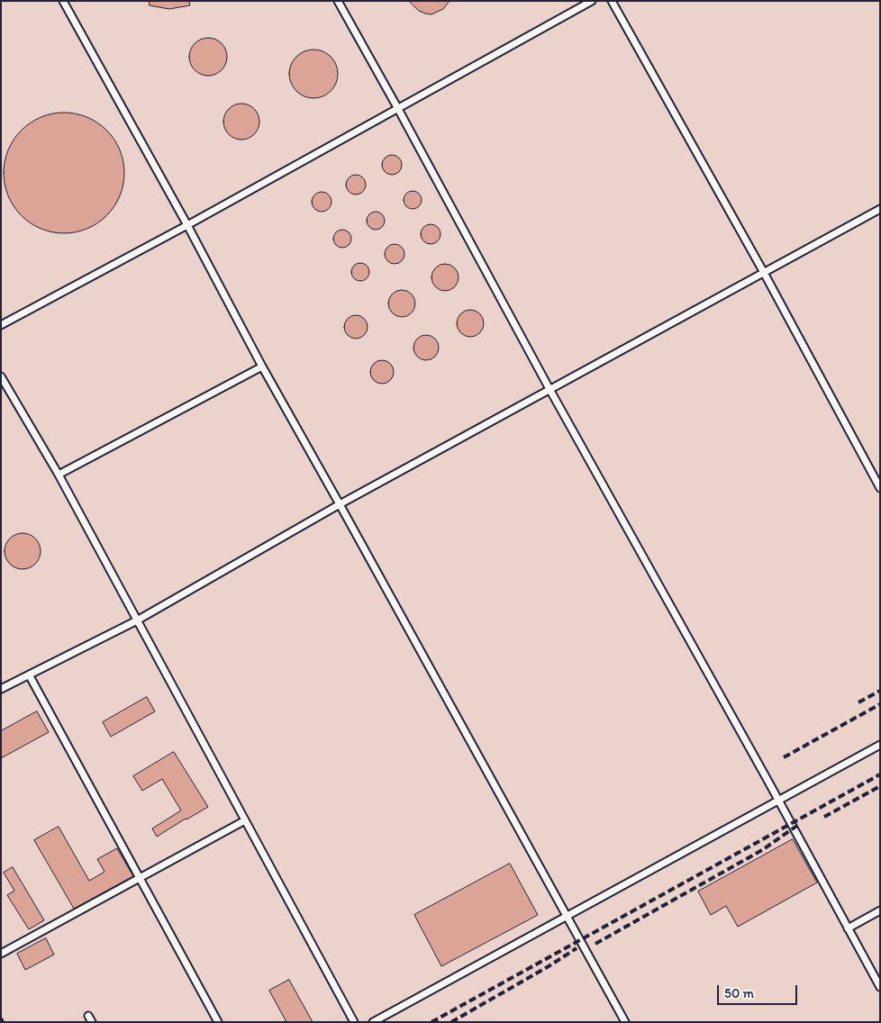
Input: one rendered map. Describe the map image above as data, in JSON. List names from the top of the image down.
{
  "scale_bar": "50 m"
}
